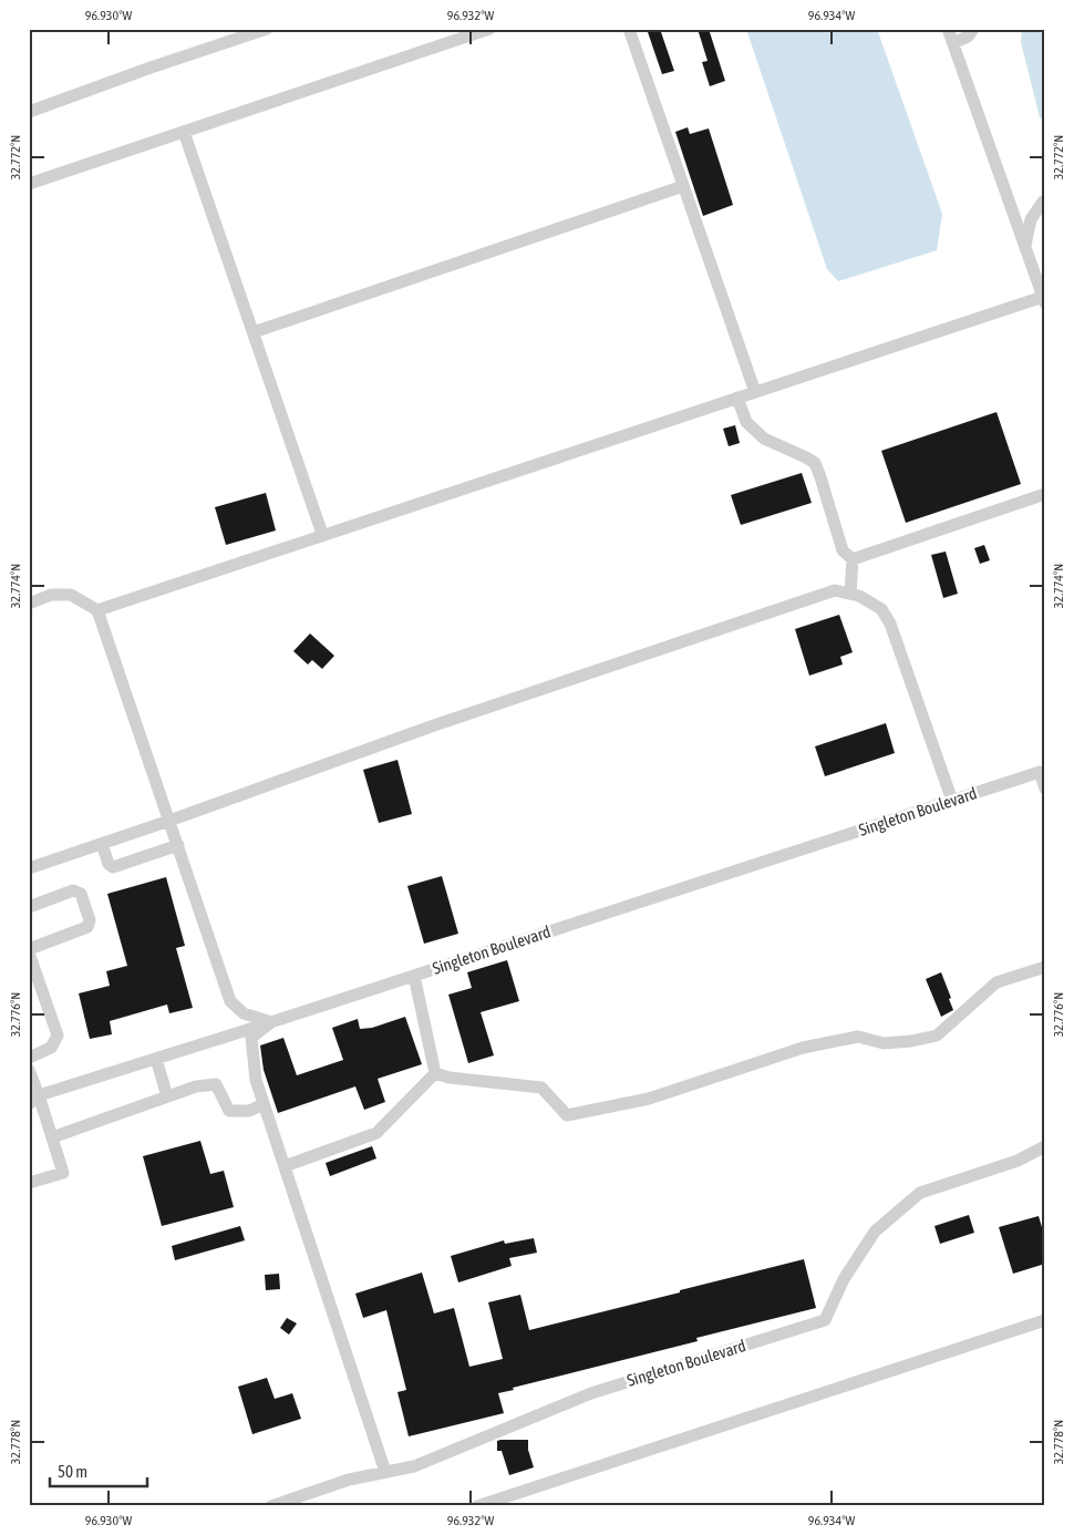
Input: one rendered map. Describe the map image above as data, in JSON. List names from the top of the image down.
{
  "streets": {
    "lane": ["Singleton Boulevard"]
  },
  "scale_bar": "50 m",
  "coordinates": [
    "96.930°W",
    "96.932°W",
    "96.934°W",
    "32.772°N",
    "32.774°N",
    "32.776°N",
    "32.778°N"
  ]
}
